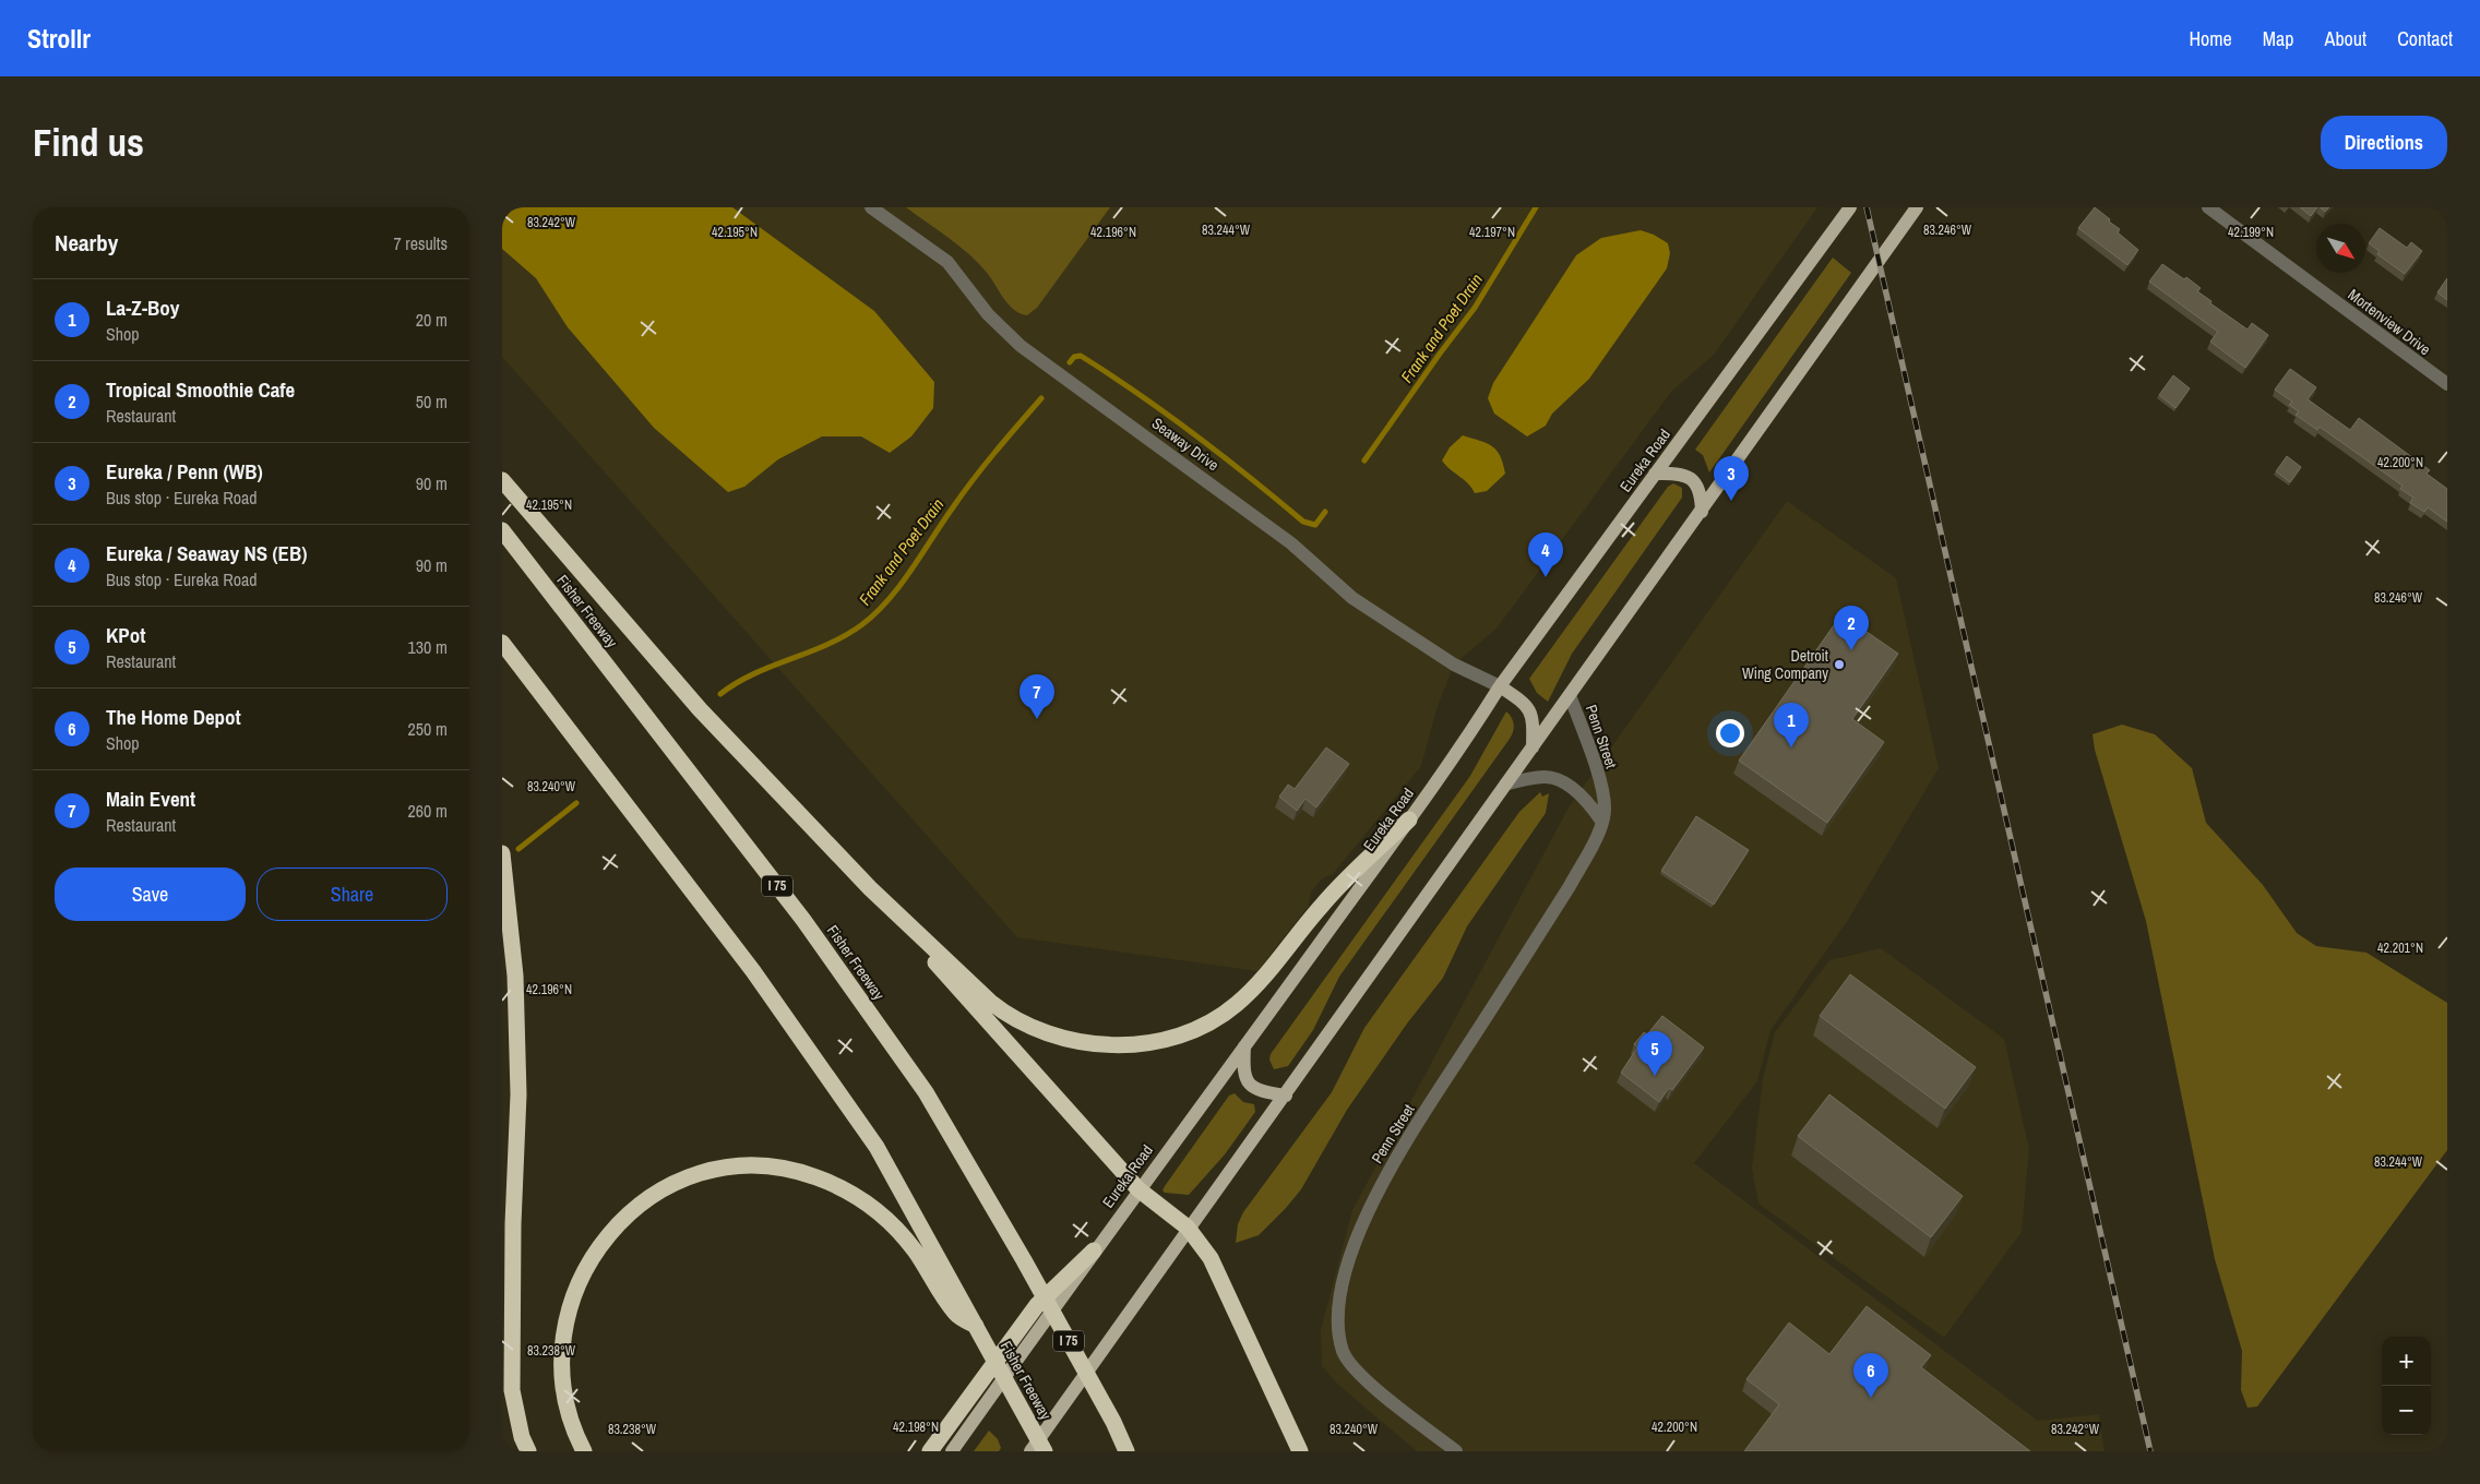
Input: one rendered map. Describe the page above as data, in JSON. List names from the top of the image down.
{
  "streets": {
    "highway": ["Fisher Freeway", "I 75"],
    "main road": ["Eureka Road"],
    "street": ["Mortenview Drive", "Seaway Drive", "Penn Street"]
  },
  "crossings": [
    ["Seaway Drive", "Eureka Road"]
  ],
  "water": ["Frank and Poet Drain"],
  "places": ["Detroit Wing Company"],
  "north": "bottom right",
  "page": {
    "header": "Strollr",
    "nav": [
      "Home",
      "Map",
      "About",
      "Contact"
    ],
    "buttons": [
      "Directions",
      ["Save", "Share"]
    ],
    "title": "Find us",
    "heading": ["Nearby", "7 results"],
    "list": [
      {
        "mark": "1",
        "name": "La-Z-Boy",
        "note": "Shop",
        "value": "20 m"
      },
      {
        "mark": "2",
        "name": "Tropical Smoothie Cafe",
        "note": "Restaurant",
        "value": "50 m"
      },
      {
        "mark": "3",
        "name": "Eureka / Penn (WB)",
        "note": "Bus stop · Eureka Road",
        "value": "90 m"
      },
      {
        "mark": "4",
        "name": "Eureka / Seaway NS (EB)",
        "note": "Bus stop · Eureka Road",
        "value": "90 m"
      },
      {
        "mark": "5",
        "name": "KPot",
        "note": "Restaurant",
        "value": "130 m"
      },
      {
        "mark": "6",
        "name": "The Home Depot",
        "note": "Shop",
        "value": "250 m"
      },
      {
        "mark": "7",
        "name": "Main Event",
        "note": "Restaurant",
        "value": "260 m"
      }
    ],
    "pins": [
      "3",
      "4",
      "2",
      "7",
      "1",
      "5",
      "6"
    ],
    "map_buttons": ["+", "−"]
  },
  "coordinates": [
    "83.242°W",
    "83.244°W",
    "83.246°W",
    "42.196°N",
    "42.195°N",
    "42.197°N",
    "42.199°N",
    "42.200°N",
    "83.240°W",
    "42.201°N",
    "83.238°W",
    "42.198°N"
  ]
}
